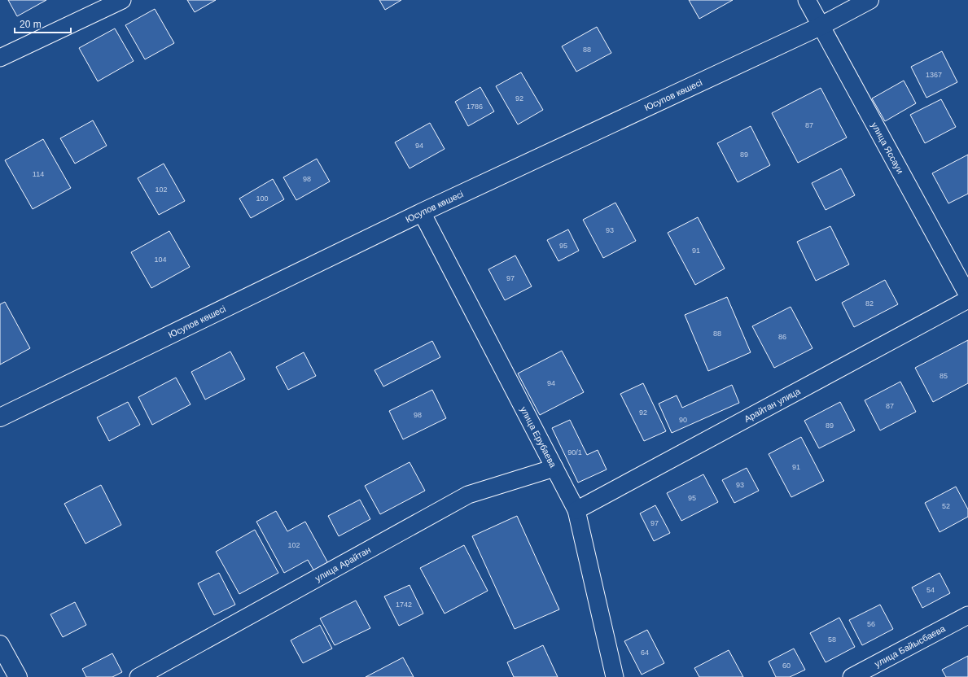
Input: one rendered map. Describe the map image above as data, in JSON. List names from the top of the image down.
{
  "streets": {
    "street": [
      "Юсупов көшесі",
      "улица Яссауи",
      "Арайтан улица",
      "улица Ерубаева",
      "улица Арайтан",
      "улица Байысбаева"
    ]
  },
  "crossings": [
    ["Юсупов көшесі", "улица Яссауи"],
    ["Юсупов көшесі", "улица Ерубаева"],
    ["Арайтан улица", "улица Ерубаева"],
    ["улица Ерубаева", "улица Арайтан"]
  ],
  "house_numbers": [
    "88",
    "1367",
    "92",
    "1786",
    "87",
    "94",
    "89",
    "114",
    "98",
    "102",
    "100",
    "93",
    "95",
    "91",
    "104",
    "97",
    "82",
    "88",
    "86",
    "85",
    "94",
    "87",
    "92",
    "98",
    "90",
    "89",
    "90/1",
    "91",
    "93",
    "95",
    "52",
    "97",
    "102",
    "54",
    "1742",
    "56",
    "58",
    "64",
    "60"
  ],
  "scale_bar": "20 m"
}
